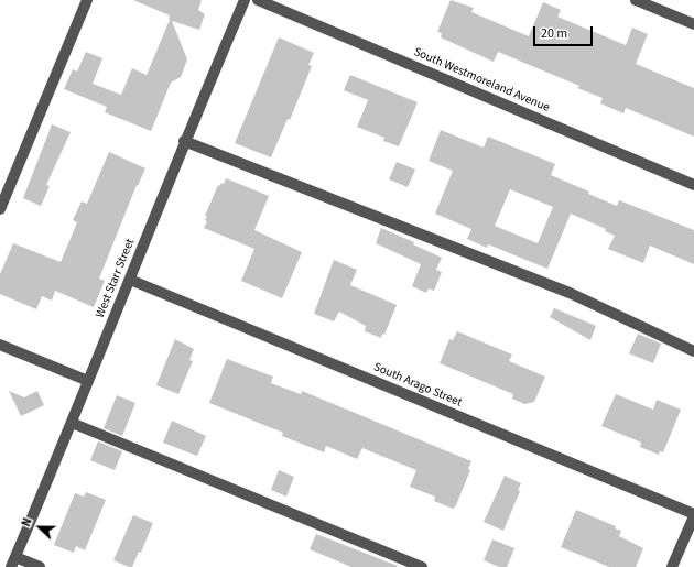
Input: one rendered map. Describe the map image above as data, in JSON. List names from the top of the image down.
{
  "streets": {
    "street": ["South Westmoreland Avenue", "West Starr Street", "South Arago Street"]
  },
  "crossings": [
    ["West Starr Street", "South Arago Street"]
  ],
  "scale_bar": "20 m",
  "north": "left"
}
